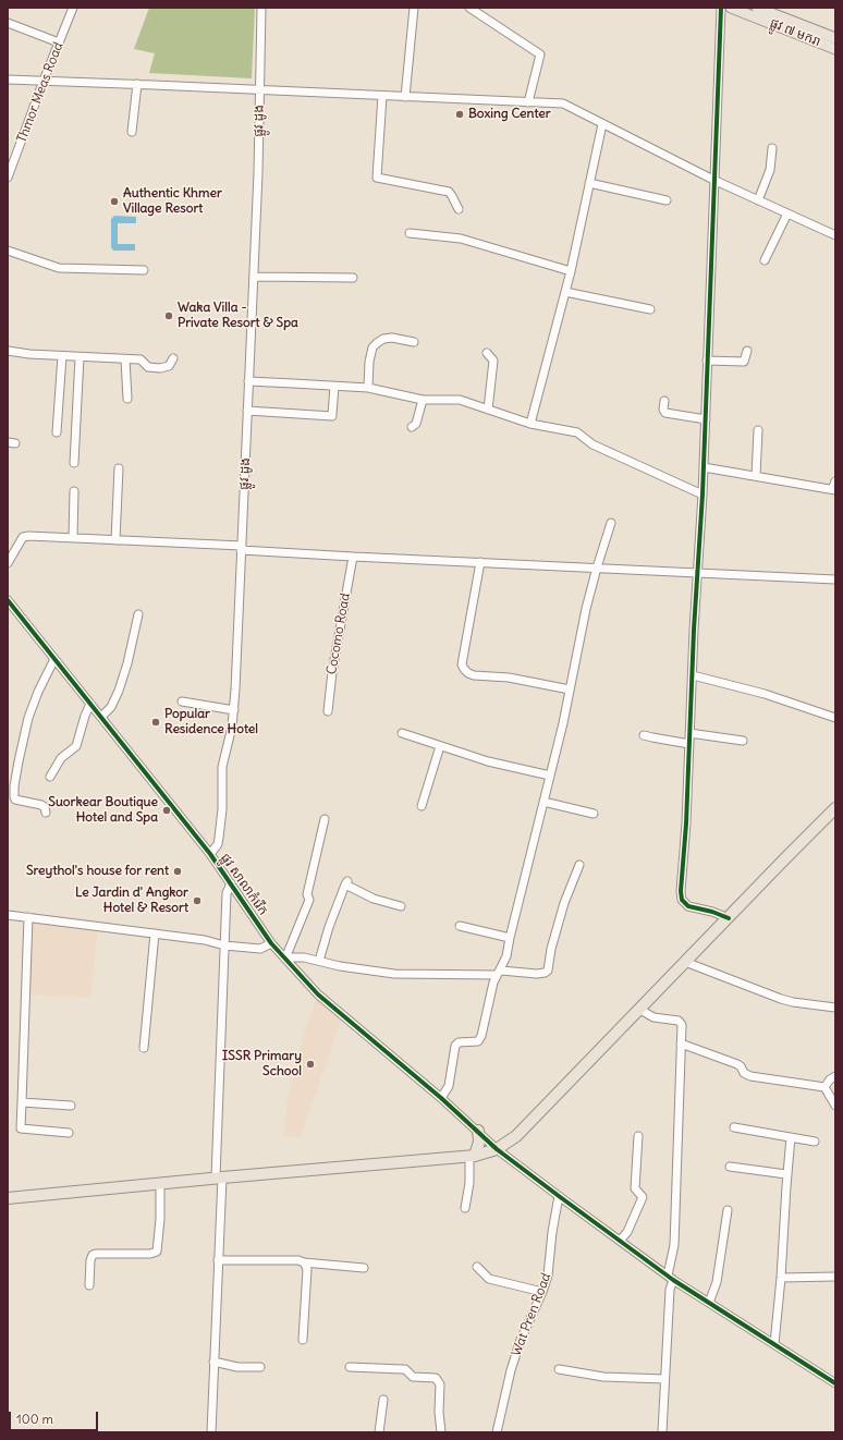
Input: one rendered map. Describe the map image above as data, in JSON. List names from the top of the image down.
{
  "streets": {
    "main road": ["ផ្លូវ ៧ មករា"],
    "street": [
      "Thmor Meas Road",
      "ផ្លូវ ដូង",
      "Cocomo Road",
      "ផ្លូវ សាលាកំរើក",
      "Wat Pren Road"
    ]
  },
  "crossings": [
    ["ផ្លូវ ដូង", "ផ្លូវ សាលាកំរើក"],
    ["ផ្លូវ សាលាកំរើក", "Wat Pren Road"]
  ],
  "places": [
    "Boxing Center",
    "Authentic Khmer Village Resort",
    "Waka Villa - Private Resort & Spa",
    "Popular Residence Hotel",
    "Suorkear Boutique Hotel and Spa",
    "Sreythol's house for rent",
    "Le Jardin d' Angkor Hotel & Resort",
    "ISSR Primary School"
  ],
  "scale_bar": "100 m"
}
